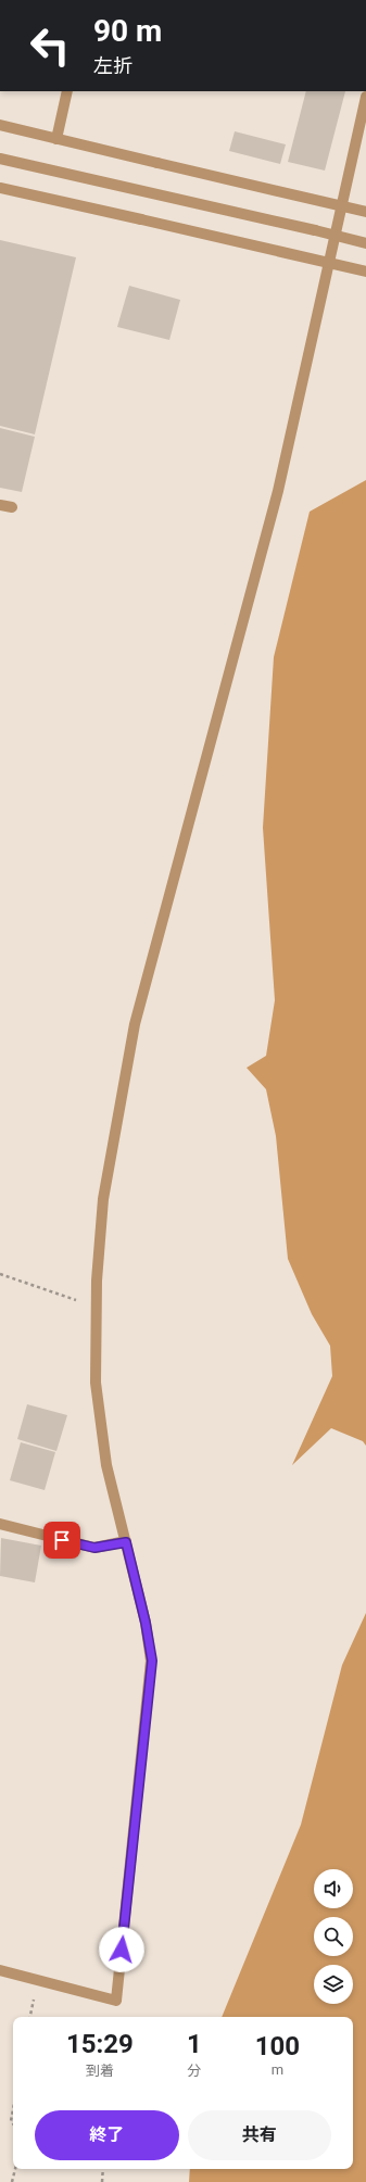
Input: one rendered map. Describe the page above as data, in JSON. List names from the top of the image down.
{
  "page": {
    "turn": ["90 m", "左折"],
    "eta": [
      "15:29",
      "到着",
      "1",
      "分",
      "100",
      "m"
    ],
    "buttons": ["終了", "共有"]
  }
}
